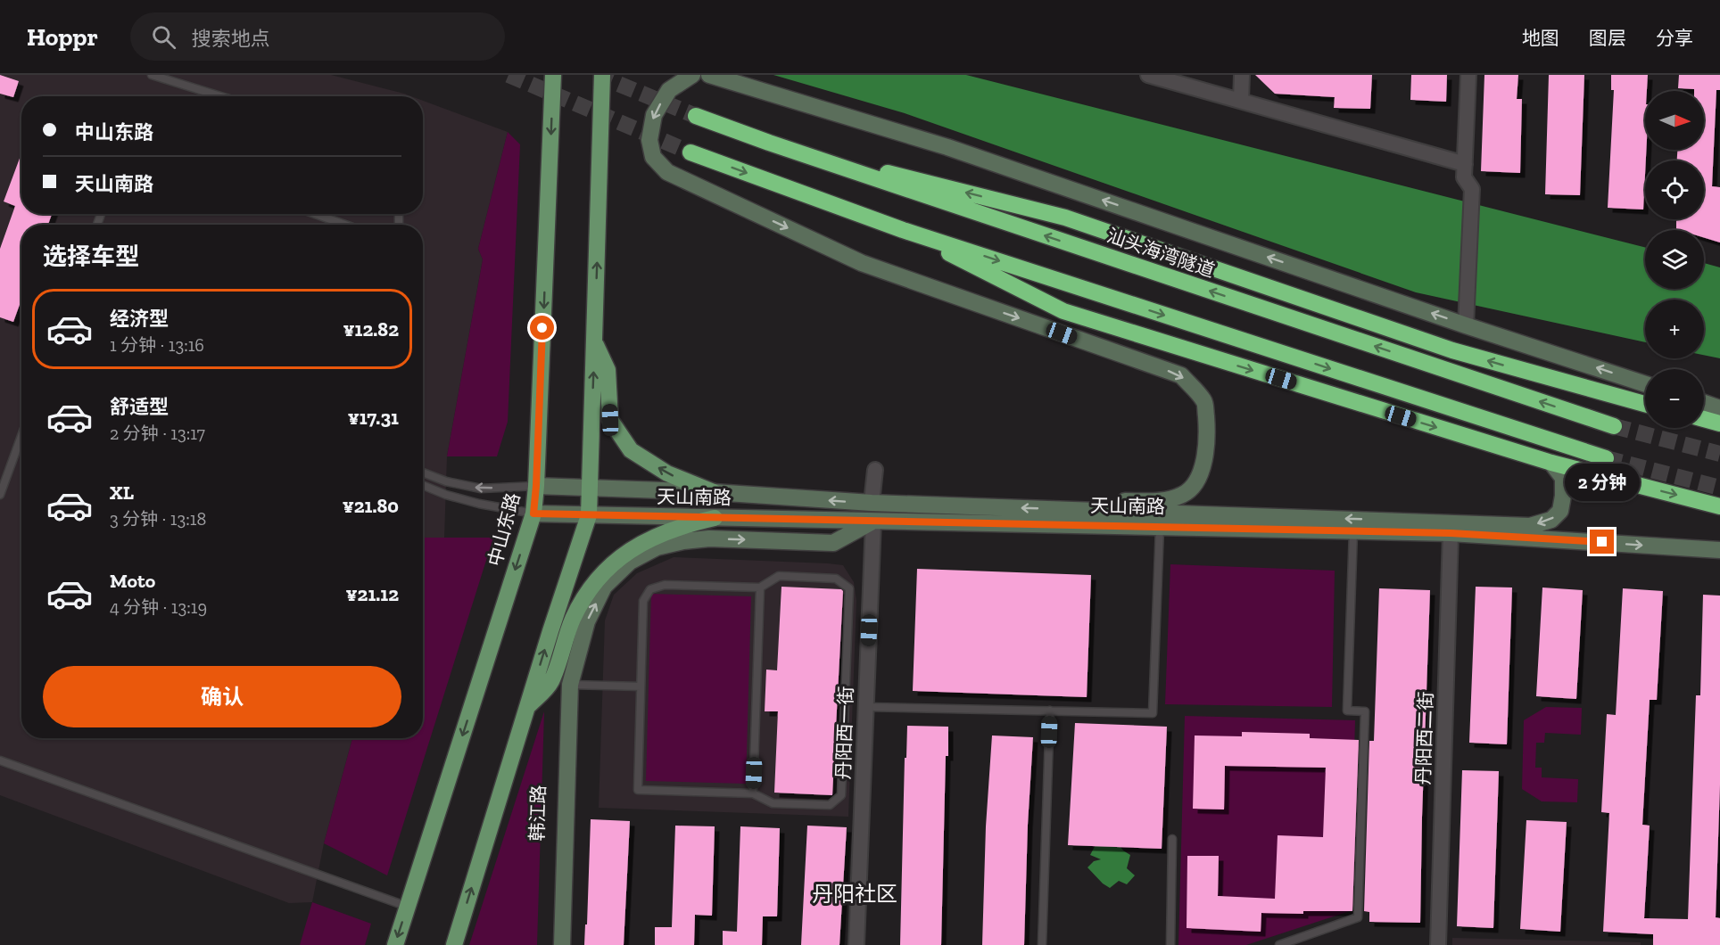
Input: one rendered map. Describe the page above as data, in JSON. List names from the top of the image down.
{
  "streets": {
    "highway": ["汕头海湾隧道"],
    "main road": ["天山南路", "中山东路", "韩江路"],
    "street": ["丹阳西一街", "丹阳西二街"]
  },
  "crossings": [
    ["天山南路", "中山东路"],
    ["天山南路", "丹阳西一街"],
    ["天山南路", "丹阳西二街"]
  ],
  "districts": ["丹阳社区"],
  "north": "right",
  "page": {
    "header": "Hoppr",
    "search": "搜索地点",
    "nav": ["地图", "图层", "分享"],
    "map_buttons": ["+", "−"],
    "banner": ["中山东路", "天山南路"],
    "heading": "选择车型",
    "list": [
      {
        "name": "经济型",
        "note": "1 分钟 · 13:16",
        "value": "¥12.82"
      },
      {
        "name": "舒适型",
        "note": "2 分钟 · 13:17",
        "value": "¥17.31"
      },
      {
        "name": "XL",
        "note": "3 分钟 · 13:18",
        "value": "¥21.80"
      },
      {
        "name": "Moto",
        "note": "4 分钟 · 13:19",
        "value": "¥21.12"
      }
    ],
    "bubble": "2 分钟",
    "buttons": "确认"
  }
}
